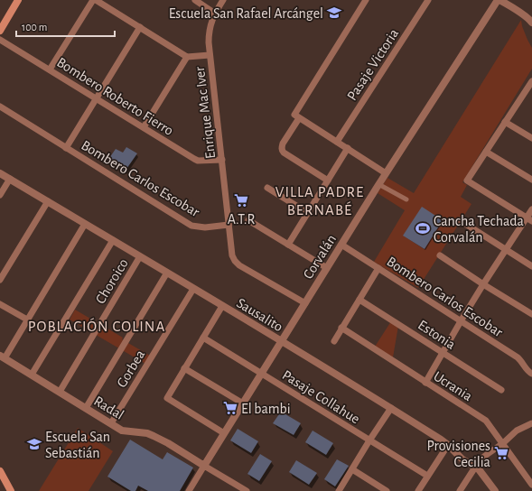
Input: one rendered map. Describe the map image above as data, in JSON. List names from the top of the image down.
{
  "streets": {
    "street": [
      "Pasaje Victoria",
      "Bombero Roberto Fierro",
      "Enrique Mac Iver",
      "Bombero Carlos Escobar",
      "Corvalán",
      "Choroico",
      "Sausalito",
      "Estonia",
      "Gorbea",
      "Ucrania",
      "Pasaje Collahue",
      "Radal"
    ]
  },
  "crossings": [
    ["Bombero Roberto Fierro", "Enrique Mac Iver"],
    ["Enrique Mac Iver", "Bombero Carlos Escobar"],
    ["Bombero Carlos Escobar", "Corvalán"],
    ["Corvalán", "Sausalito"],
    ["Corvalán", "Pasaje Collahue"],
    ["Corvalán", "Radal"],
    ["Choroico", "Sausalito"],
    ["Choroico", "Radal"],
    ["Sausalito", "Gorbea"],
    ["Gorbea", "Radal"]
  ],
  "districts": ["VILLA PADRE BERNABÉ", "POBLACIÓN COLINA"],
  "places": {
    "school or university": ["Escuela San Rafael Arcángel", "Escuela San Sebastián"],
    "supermarket": ["A.T.R", "El bambi", "Provisiones Cecilia"],
    "sports": ["Cancha Techada Corvalán"]
  },
  "scale_bar": "100 m"
}
